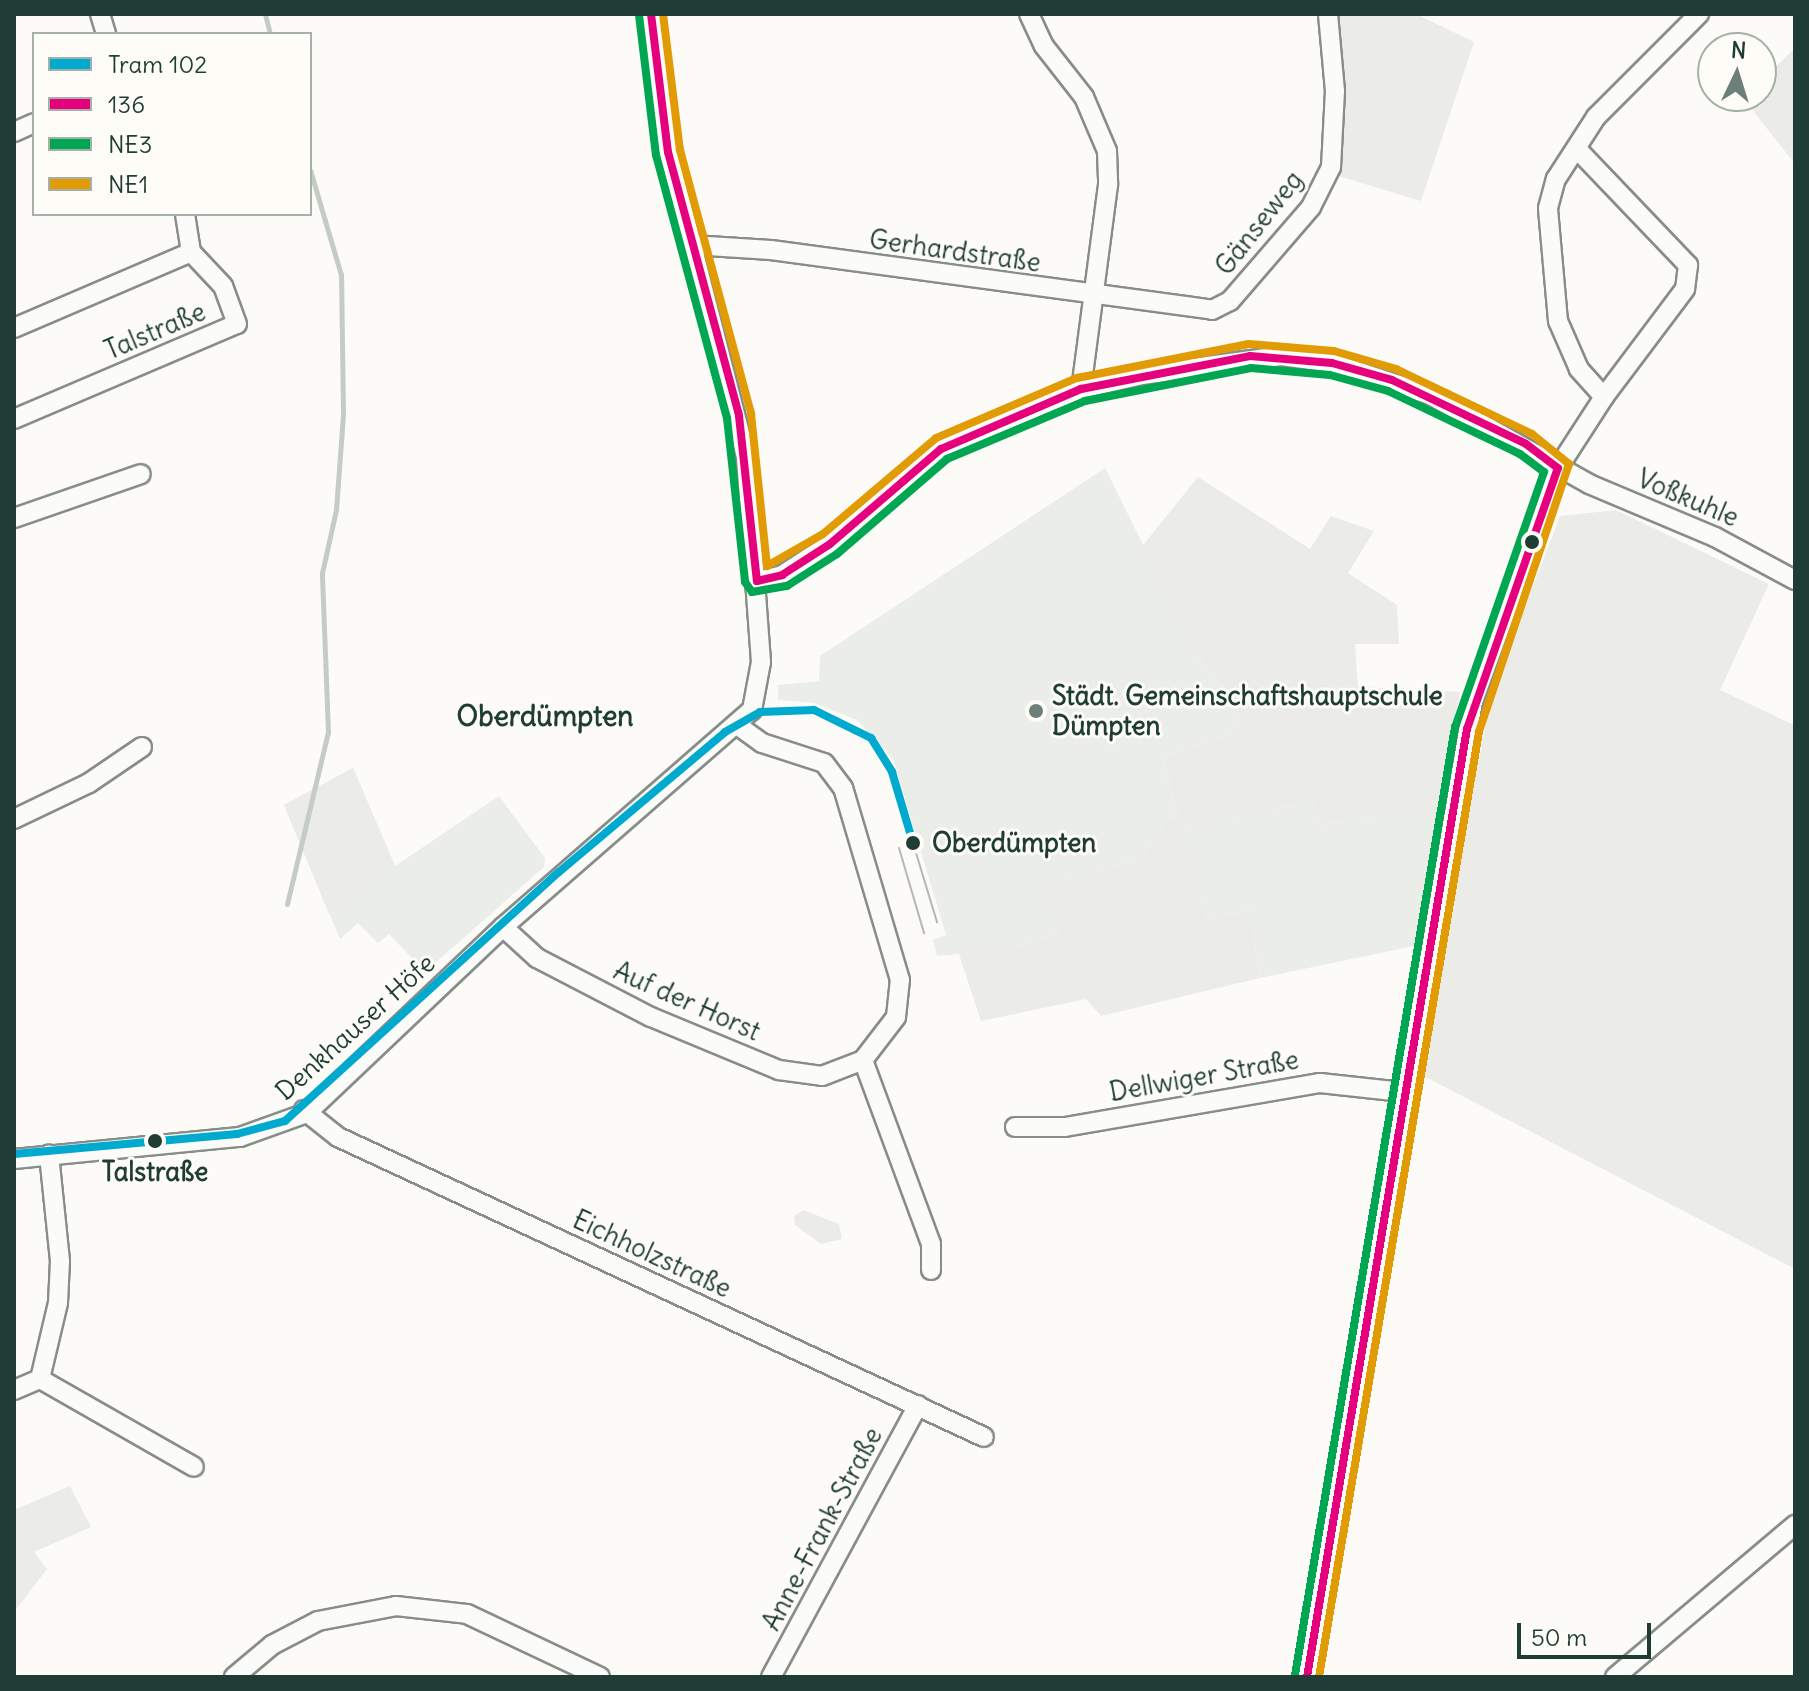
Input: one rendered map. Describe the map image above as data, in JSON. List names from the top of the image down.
{
  "streets": {
    "street": [
      "Gänseweg",
      "Gerhardstraße",
      "Talstraße",
      "Voßkuhle",
      "Auf der Horst",
      "Denkhauser Höfe",
      "Dellwiger Straße",
      "Eichholzstraße",
      "Anne-Frank-Straße"
    ]
  },
  "crossings": [
    ["Gänseweg", "Gerhardstraße"],
    ["Auf der Horst", "Denkhauser Höfe"],
    ["Denkhauser Höfe", "Eichholzstraße"],
    ["Eichholzstraße", "Anne-Frank-Straße"]
  ],
  "districts": ["Oberdümpten"],
  "places": ["Städt. Gemeinschaftshauptschule Dümpten", "Oberdümpten", "Talstraße"],
  "lines": [
    "transit line 136",
    "transit line NE1",
    "transit line NE3",
    "tram line 102"
  ],
  "legend": [
    "Tram 102",
    "136",
    "NE3",
    "NE1"
  ],
  "scale_bar": "50 m",
  "north": "top"
}
